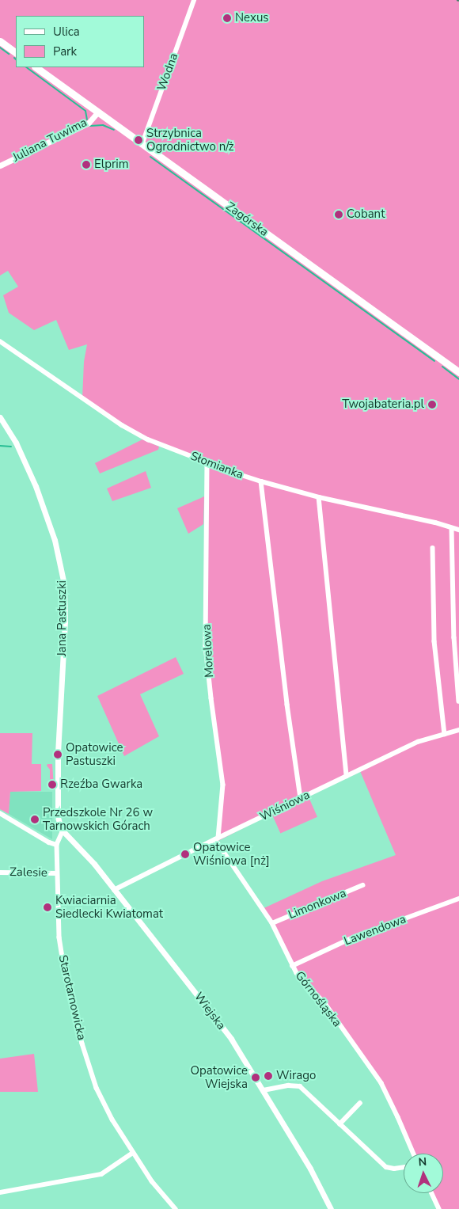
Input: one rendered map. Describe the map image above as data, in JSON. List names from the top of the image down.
{
  "streets": {
    "highway": ["Zagórska"],
    "street": [
      "Wodna",
      "Juliana Tuwima",
      "Słomianka",
      "Jana Pastuszki",
      "Morelowa",
      "Wiśniowa",
      "Zalesie",
      "Limonkowa",
      "Lawendowa",
      "Starotarnowicka",
      "Górnośląska",
      "Wiejska"
    ]
  },
  "crossings": [
    ["Wodna", "Zagórska"],
    ["Juliana Tuwima", "Zagórska"],
    ["Słomianka", "Morelowa"],
    ["Jana Pastuszki", "Starotarnowicka"],
    ["Jana Pastuszki", "Wiejska"],
    ["Morelowa", "Wiśniowa"],
    ["Morelowa", "Górnośląska"],
    ["Wiśniowa", "Górnośląska"],
    ["Wiśniowa", "Wiejska"],
    ["Zalesie", "Starotarnowicka"],
    ["Limonkowa", "Górnośląska"],
    ["Lawendowa", "Górnośląska"],
    ["Starotarnowicka", "Wiejska"]
  ],
  "places": [
    "Nexus",
    "Strzybnica Ogrodnictwo n/ż",
    "Elprim",
    "Cobant",
    "Twojabateria.pl",
    "Opatowice Pastuszki",
    "Rzeźba Gwarka",
    "Przedszkole Nr 26 w Tarnowskich Górach",
    "Opatowice Wiśniowa [nż]",
    "Kwiaciarnia Siedlecki Kwiatomat",
    "Wirago",
    "Opatowice Wiejska"
  ],
  "legend": ["Ulica", "Park"],
  "north": "top"
}
